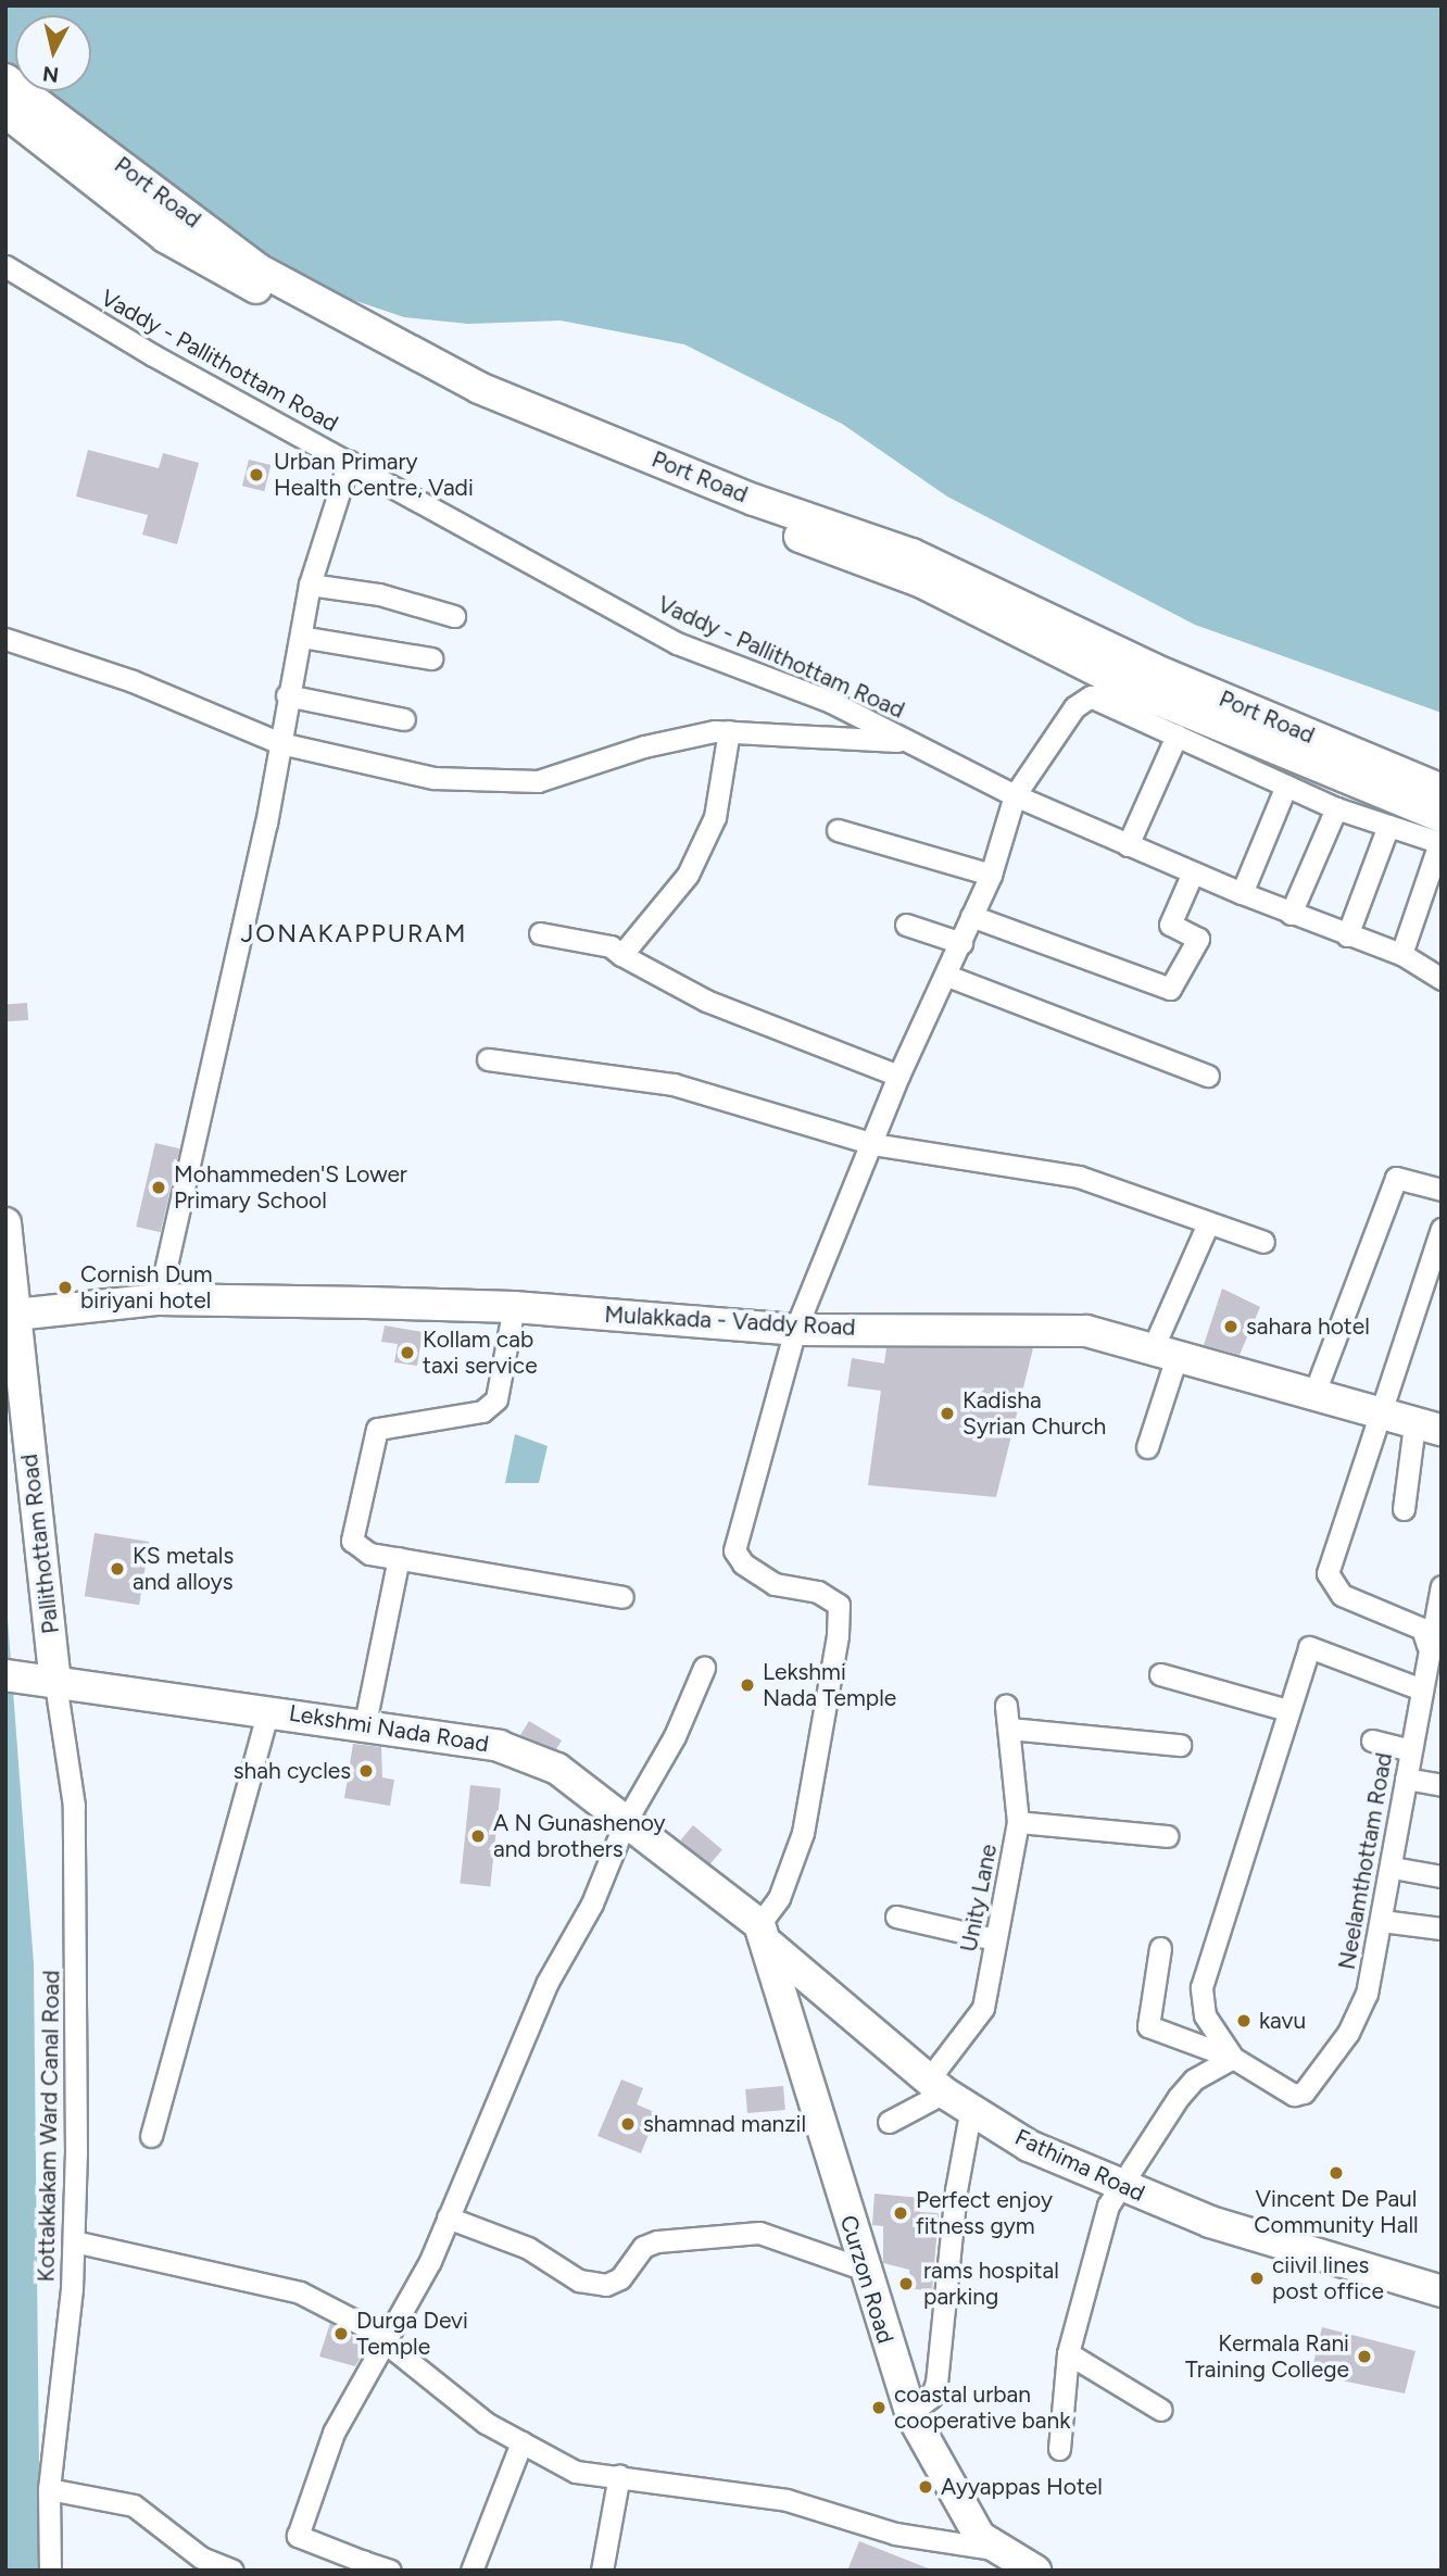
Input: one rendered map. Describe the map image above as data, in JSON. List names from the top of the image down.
{
  "streets": {
    "street": [
      "Port Road",
      "Vaddy - Pallithottam Road",
      "Mulakkada - Vaddy Road",
      "Pallithottam Road",
      "Lekshmi Nada Road",
      "Neelamthottam Road",
      "Unity Lane",
      "Kottakkakam Ward Canal Road",
      "Fathima Road",
      "Curzon Road"
    ]
  },
  "crossings": [
    ["Mulakkada - Vaddy Road", "Pallithottam Road"],
    ["Pallithottam Road", "Lekshmi Nada Road"],
    ["Pallithottam Road", "Kottakkakam Ward Canal Road"],
    ["Lekshmi Nada Road", "Kottakkakam Ward Canal Road"],
    ["Lekshmi Nada Road", "Fathima Road"],
    ["Lekshmi Nada Road", "Curzon Road"],
    ["Unity Lane", "Fathima Road"],
    ["Fathima Road", "Curzon Road"]
  ],
  "districts": ["JONAKAPPURAM"],
  "places": [
    "Urban Primary Health Centre, Vadi",
    "Mohammeden'S Lower Primary School",
    "Cornish Dum biriyani hotel",
    "sahara hotel",
    "Kollam cab taxi service",
    "Kadisha Syrian Church",
    "KS metals and alloys",
    "Lekshmi Nada Temple",
    "shah cycles",
    "A N Gunashenoy and brothers",
    "kavu",
    "shamnad manzil",
    "Vincent De Paul Community Hall",
    "Perfect enjoy fitness gym",
    "ciivil lines post office",
    "rams hospital parking",
    "Durga Devi Temple",
    "Kermala Rani Training College",
    "coastal urban cooperative bank",
    "Ayyappas Hotel"
  ],
  "north": "bottom"
}
